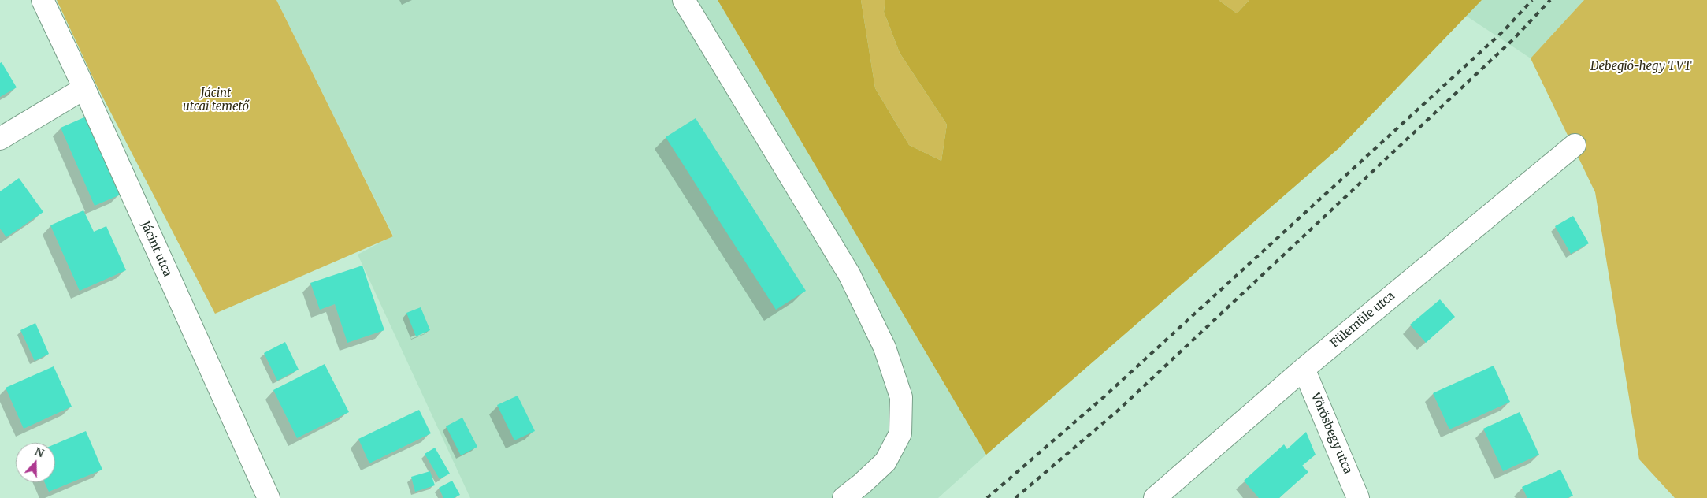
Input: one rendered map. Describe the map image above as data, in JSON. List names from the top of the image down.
{
  "streets": {
    "street": ["Jácint utca", "Fülemüle utca", "Vörösbegy utca"]
  },
  "crossings": [
    ["Fülemüle utca", "Vörösbegy utca"]
  ],
  "parks": ["Debegió-hegy TVT", "Jácint utcai temető"],
  "north": "top"
}
